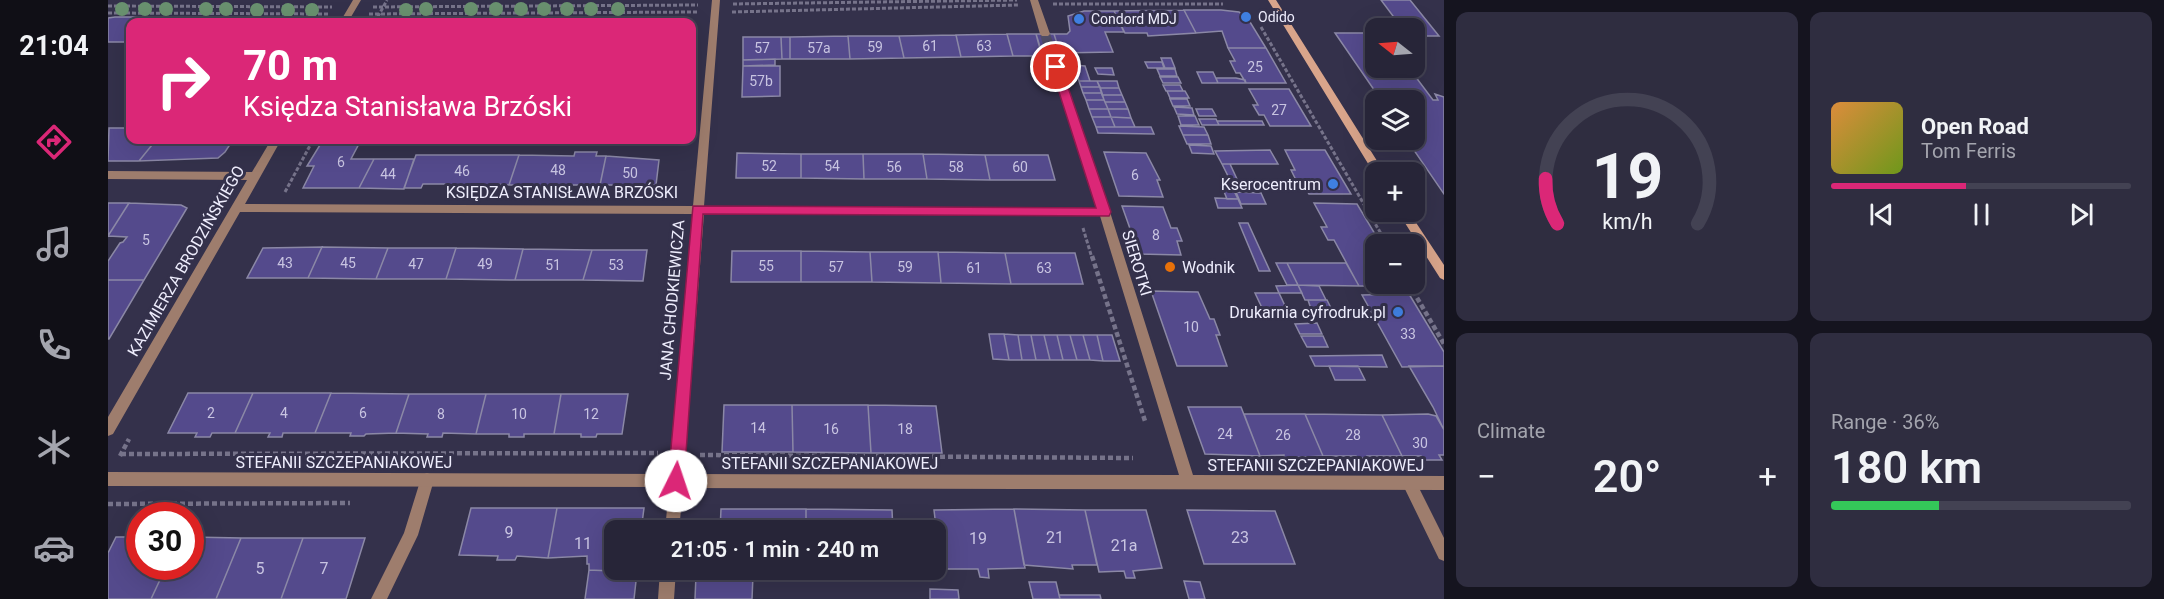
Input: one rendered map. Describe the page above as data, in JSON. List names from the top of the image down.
{
  "streets": {
    "street": [
      "KSIĘDZA STANISŁAWA BRZÓSKI",
      "KAZIMIERZA BRODZIŃSKIEGO",
      "SIEROTKI",
      "JANA CHODKIEWICZA",
      "STEFANII SZCZEPANIAKOWEJ"
    ]
  },
  "crossings": [
    ["KSIĘDZA STANISŁAWA BRZÓSKI", "KAZIMIERZA BRODZIŃSKIEGO"],
    ["KSIĘDZA STANISŁAWA BRZÓSKI", "SIEROTKI"],
    ["KSIĘDZA STANISŁAWA BRZÓSKI", "JANA CHODKIEWICZA"],
    ["SIEROTKI", "STEFANII SZCZEPANIAKOWEJ"],
    ["JANA CHODKIEWICZA", "STEFANII SZCZEPANIAKOWEJ"]
  ],
  "places": [
    "Odido",
    "Condord MDJ",
    "Kserocentrum",
    "Wodnik",
    "Drukarnia cyfrodruk.pl"
  ],
  "house_numbers": [
    "61",
    "63",
    "59",
    "57",
    "57a",
    "25",
    "57b",
    "27",
    "6",
    "52",
    "54",
    "56",
    "58",
    "60",
    "48",
    "46",
    "50",
    "44",
    "6",
    "8",
    "5",
    "43",
    "45",
    "47",
    "49",
    "51",
    "53",
    "55",
    "57",
    "59",
    "61",
    "63",
    "10",
    "33",
    "2",
    "4",
    "6",
    "8",
    "10",
    "12",
    "14",
    "16",
    "18",
    "24",
    "26",
    "28",
    "30",
    "9",
    "21",
    "23",
    "19",
    "11",
    "21a",
    "5",
    "7"
  ],
  "north": "left",
  "page": {
    "tabs": "21:04",
    "map_buttons": ["+", "−"],
    "turn": ["70 m", "Księdza Stanisława Brzóski"],
    "song": ["Open Road", "Tom Ferris"],
    "tile": [
      "Climate",
      ["Range · 36%", "180 km"]
    ],
    "heat": ["−", "20°", "+"],
    "limit": "30",
    "trip": "21:05 · 1 min · 240 m",
    "gauge": ["19", "km/h"]
  }
}
